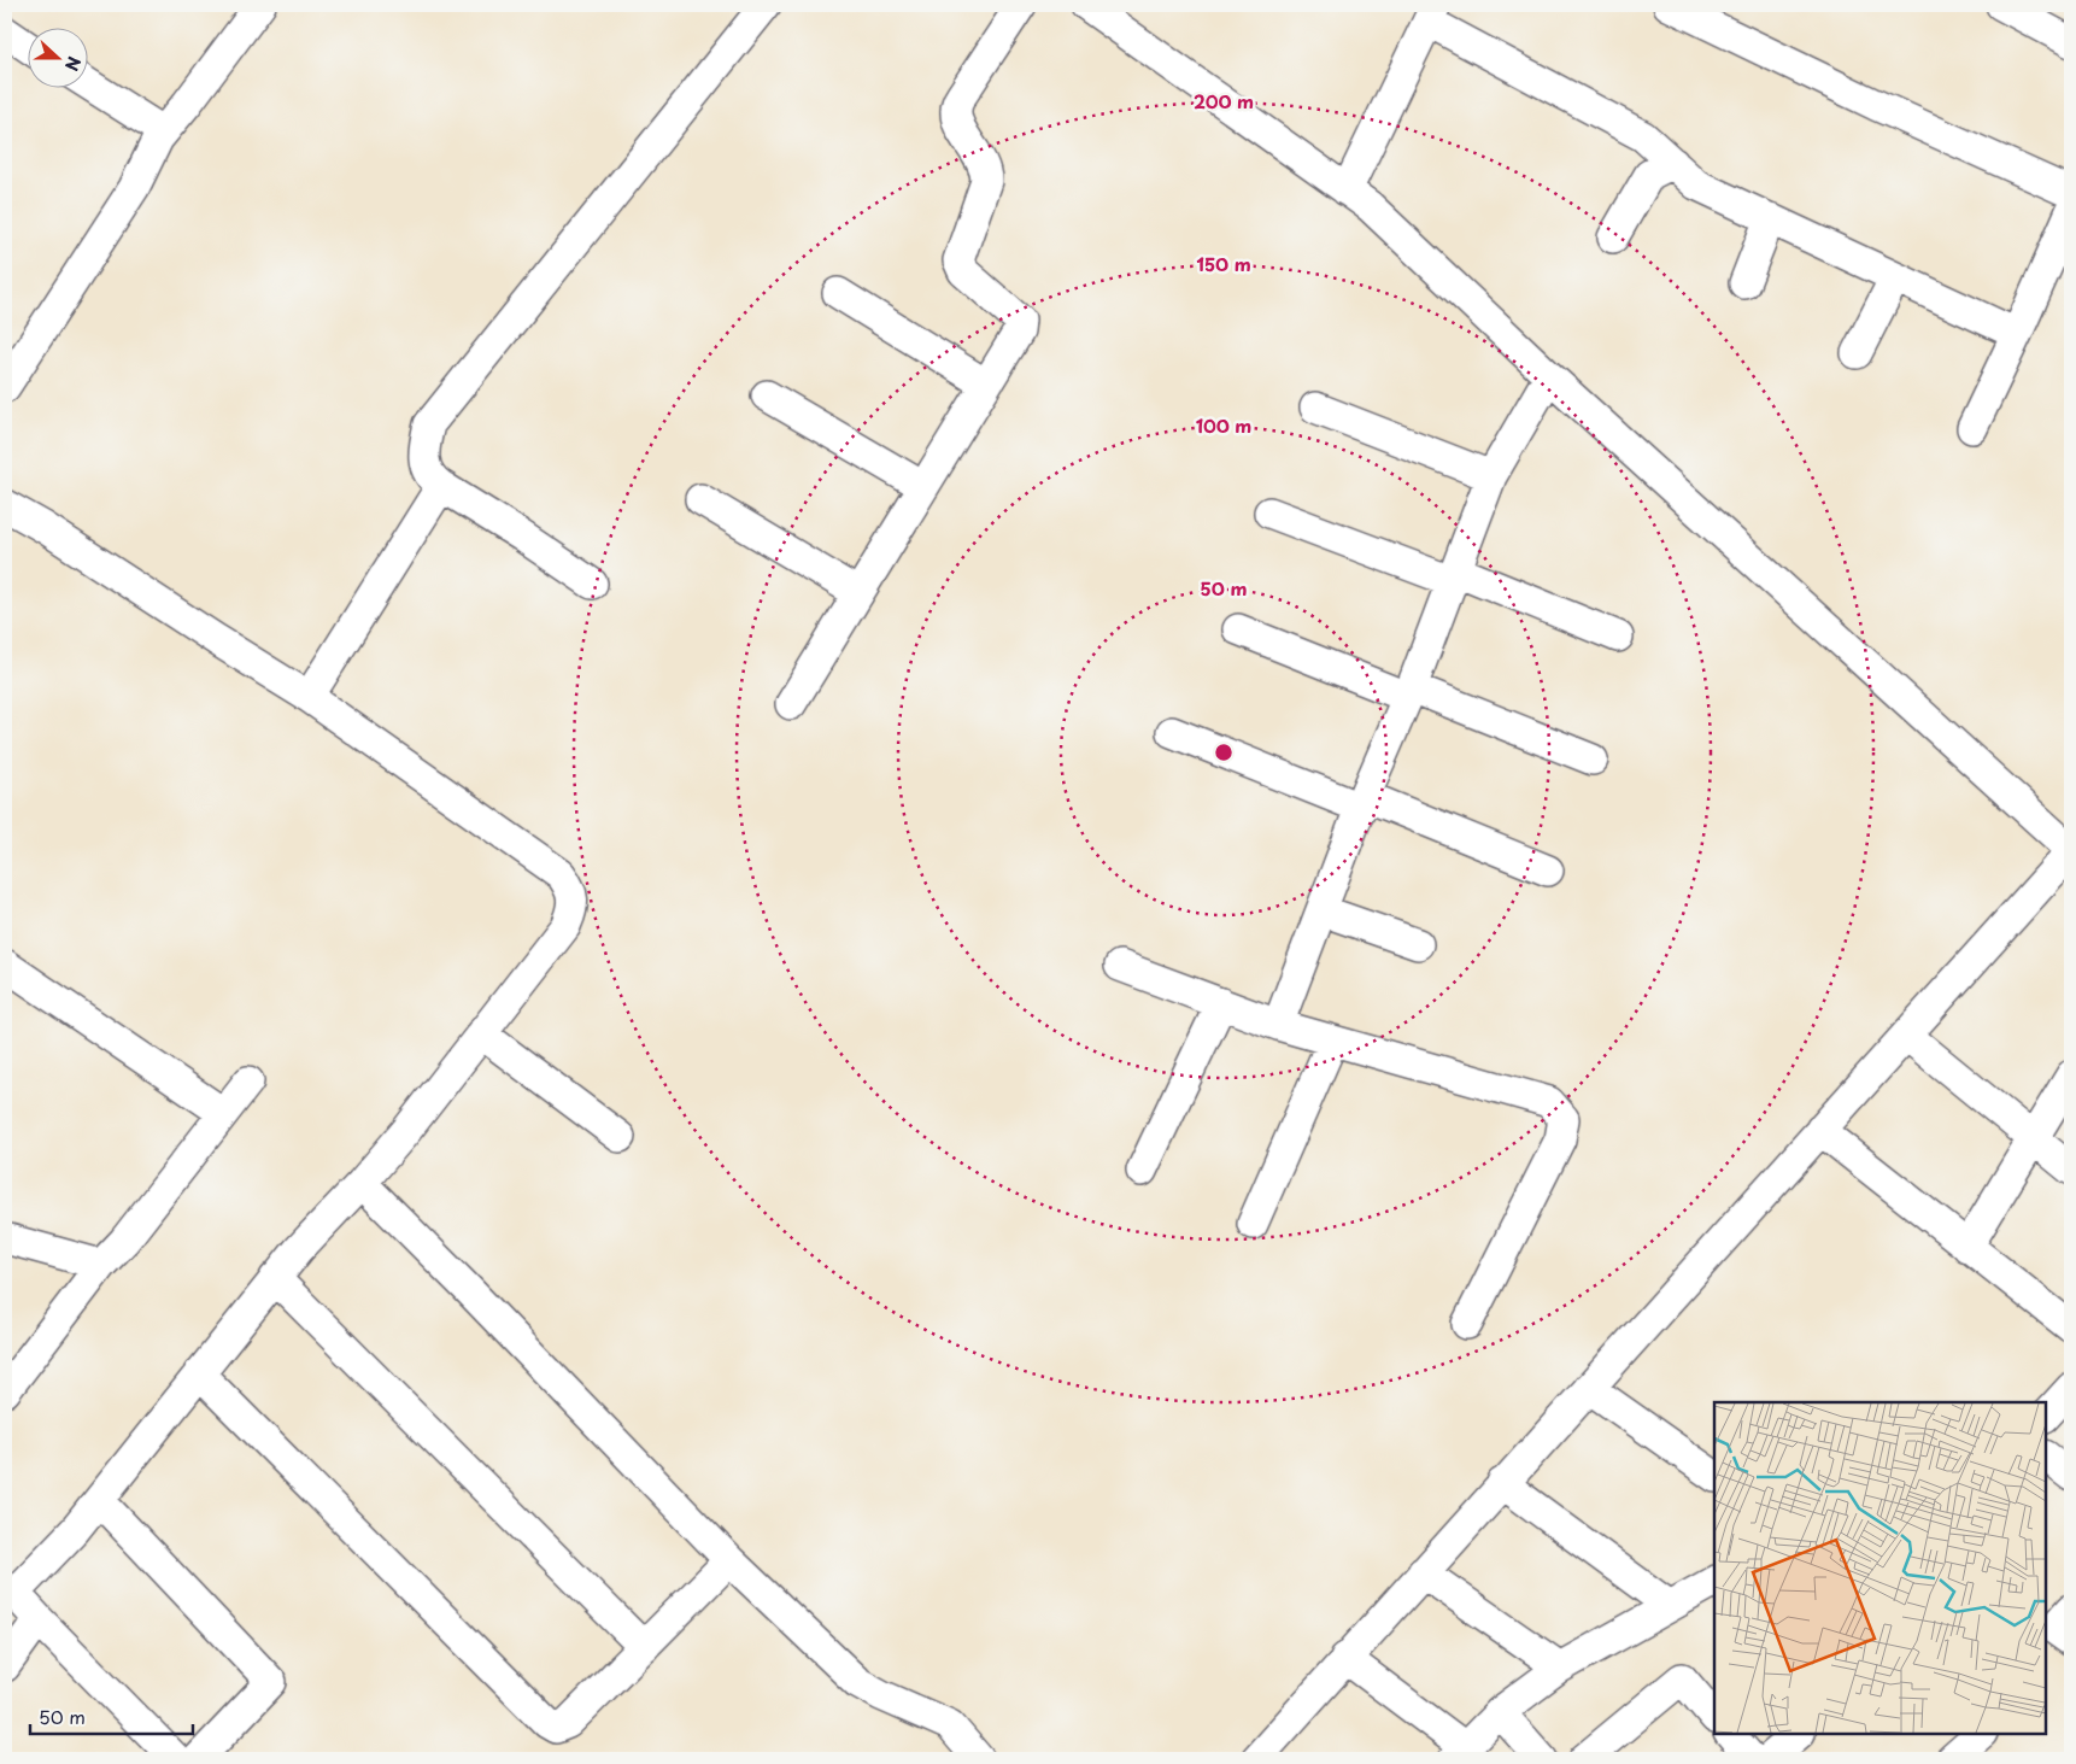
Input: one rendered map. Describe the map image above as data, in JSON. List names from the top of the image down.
{
  "scale_bar": "50 m",
  "north": "right",
  "rings": [
    "200 m",
    "150 m",
    "100 m",
    "50 m"
  ]
}
